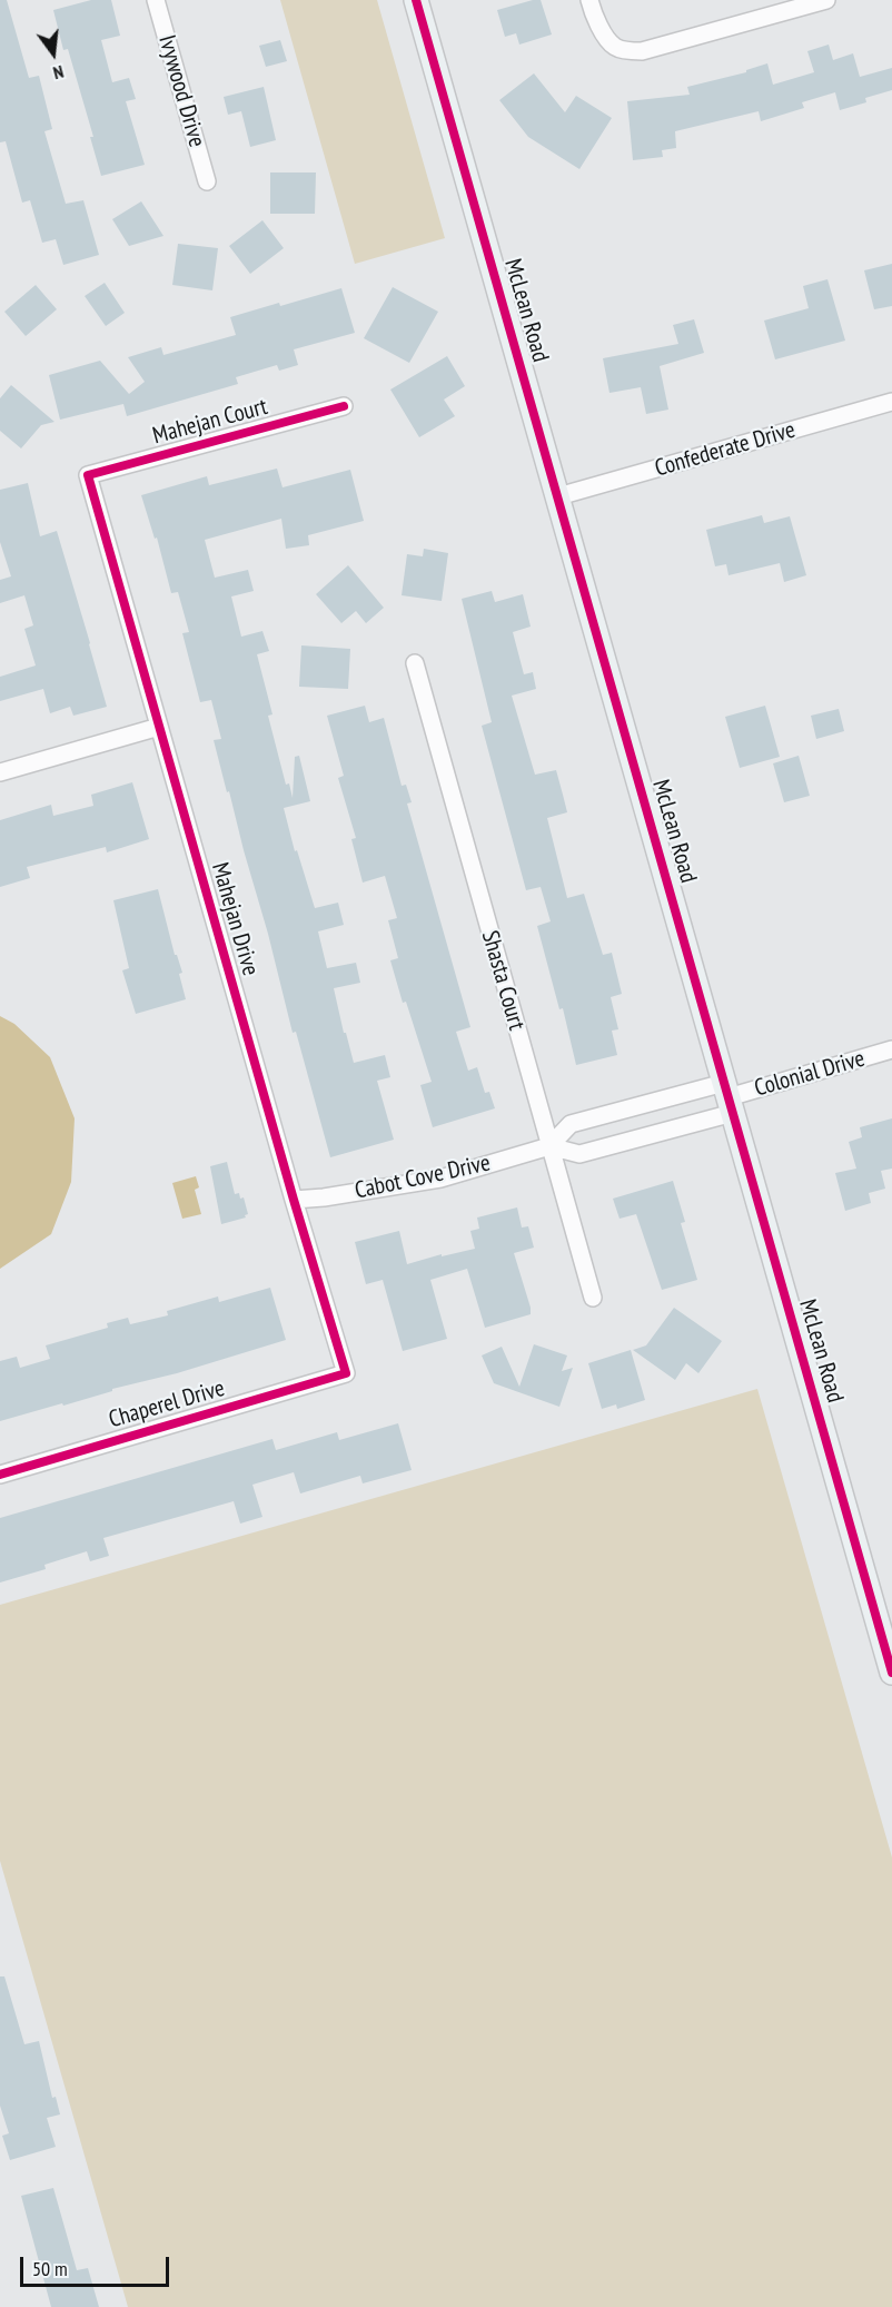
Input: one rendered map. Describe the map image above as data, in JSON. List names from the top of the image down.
{
  "streets": {
    "street": [
      "Ivywood Drive",
      "McLean Road",
      "Mahejan Court",
      "Confederate Drive",
      "Mahejan Drive",
      "Shasta Court",
      "Colonial Drive",
      "Cabot Cove Drive",
      "Chaperel Drive"
    ]
  },
  "crossings": [
    ["McLean Road", "Confederate Drive"],
    ["McLean Road", "Colonial Drive"],
    ["McLean Road", "Cabot Cove Drive"],
    ["Mahejan Court", "Mahejan Drive"],
    ["Mahejan Drive", "Cabot Cove Drive"],
    ["Mahejan Drive", "Chaperel Drive"],
    ["Shasta Court", "Cabot Cove Drive"],
    ["Colonial Drive", "Cabot Cove Drive"]
  ],
  "scale_bar": "50 m",
  "north": "bottom"
}
